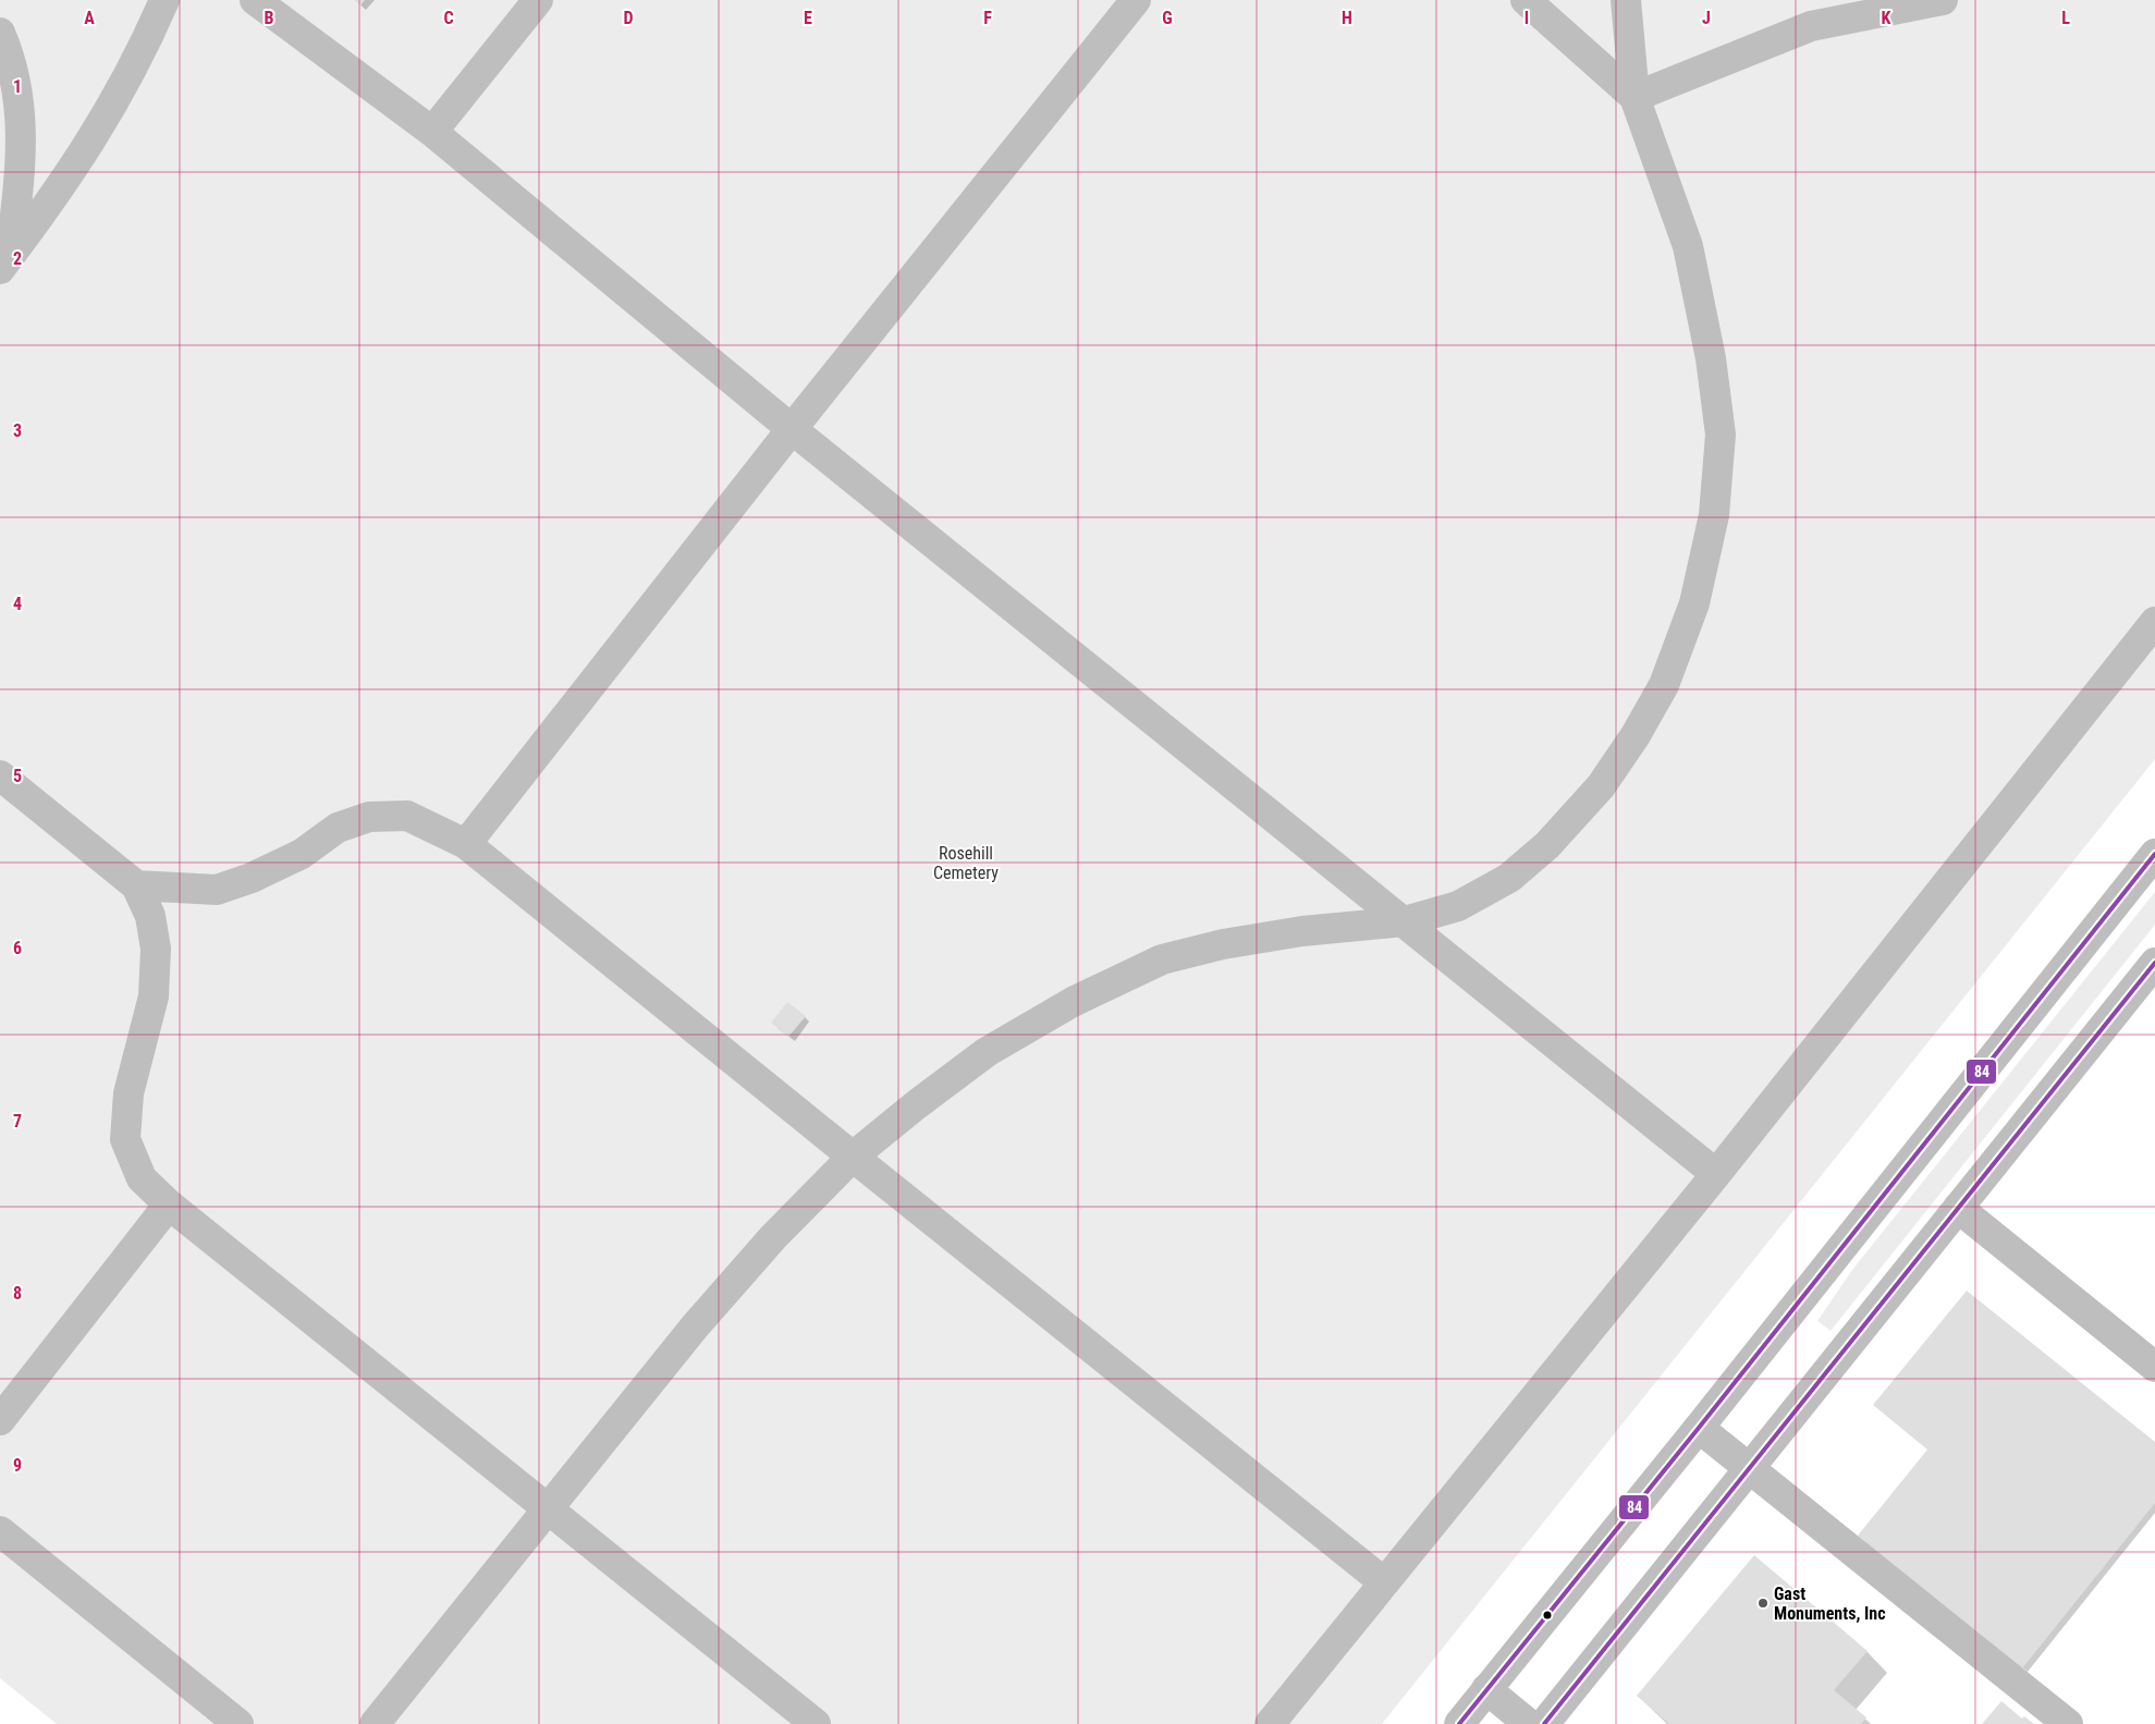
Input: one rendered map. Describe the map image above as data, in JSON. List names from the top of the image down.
{
  "parks": ["Rosehill Cemetery"],
  "places": ["Gast Monuments, Inc"],
  "lines": ["transit line 84"],
  "grid": {
    "columns": [
      "A",
      "B",
      "C",
      "D",
      "E",
      "F",
      "G",
      "H",
      "I",
      "J",
      "K",
      "L"
    ],
    "rows": [
      "1",
      "2",
      "3",
      "4",
      "5",
      "6",
      "7",
      "8",
      "9"
    ]
  }
}
